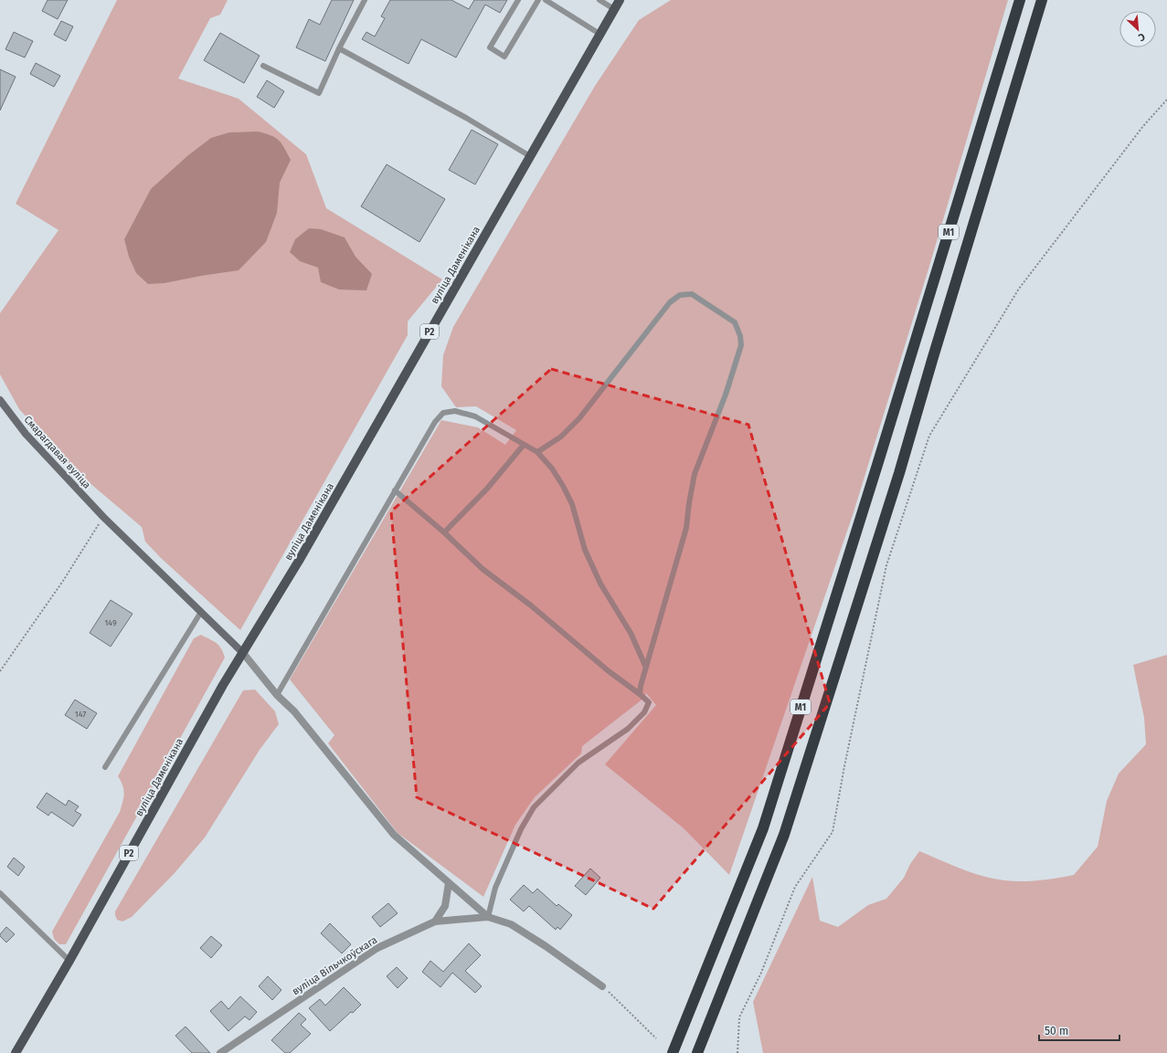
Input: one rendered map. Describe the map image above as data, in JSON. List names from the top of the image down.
{
  "streets": {
    "highway": ["М1"],
    "main road": ["вуліца Даменікана", "Р2"],
    "street": ["Смарагдавая вуліца", "вуліца Вільчкоўскага"]
  },
  "crossings": [
    ["вуліца Даменікана", "Смарагдавая вуліца"]
  ],
  "house_numbers": ["149", "147"],
  "scale_bar": "50 m",
  "north": "bottom right"
}
